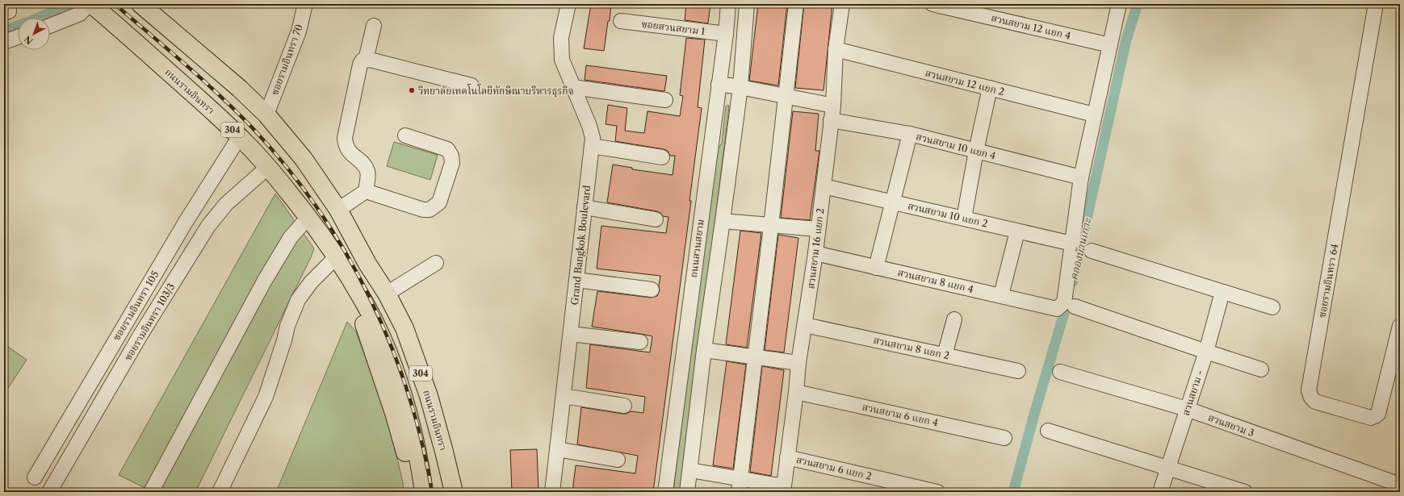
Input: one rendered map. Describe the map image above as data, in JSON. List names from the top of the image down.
{
  "streets": {
    "highway": ["ถนนรามอินทรา", "304"],
    "street": [
      "สวนสยาม 12 แยก 4",
      "ซอยสวนสยาม 1",
      "ซอยรามอินทรา 70",
      "สวนสยาม 12 แยก 2",
      "สวนสยาม 10 แยก 4",
      "สวนสยาม 10 แยก 2",
      "Grand Bangkok Boulevard",
      "ถนนสวนสยาม",
      "สวนสยาม 16 แยก 2",
      "สวนสยาม 8 แยก 4",
      "ซอยรามอินทรา 64",
      "ซอยรามอินทรา 105",
      "ซอยรามอินทรา 103/3",
      "สวนสยาม 8 แยก 2",
      "สวนสยาม -",
      "สวนสยาม 6 แยก 4",
      "สวนสยาม 3",
      "สวนสยาม 6 แยก 2"
    ]
  },
  "crossings": [
    ["ซอยสวนสยาม 1", "ถนนสวนสยาม"],
    ["ซอยรามอินทรา 70", "ถนนรามอินทรา"],
    ["สวนสยาม 12 แยก 2", "สวนสยาม 16 แยก 2"],
    ["ถนนรามอินทรา", "ซอยรามอินทรา 105"],
    ["ถนนรามอินทรา", "ซอยรามอินทรา 103/3"],
    ["สวนสยาม 10 แยก 4", "สวนสยาม 16 แยก 2"],
    ["สวนสยาม 10 แยก 2", "สวนสยาม 16 แยก 2"],
    ["สวนสยาม 10 แยก 2", "สวนสยาม 8 แยก 4"],
    ["สวนสยาม 16 แยก 2", "สวนสยาม 8 แยก 4"],
    ["สวนสยาม 16 แยก 2", "สวนสยาม 8 แยก 2"],
    ["สวนสยาม 16 แยก 2", "สวนสยาม 6 แยก 4"],
    ["สวนสยาม 16 แยก 2", "สวนสยาม 6 แยก 2"],
    ["สวนสยาม -", "สวนสยาม 3"]
  ],
  "water": ["คลองบ้านเกาะ"],
  "places": ["วิทยาลัยเทคโนโลยีทักษิณาบริหารธุรกิจ"],
  "north": "bottom left"
}
